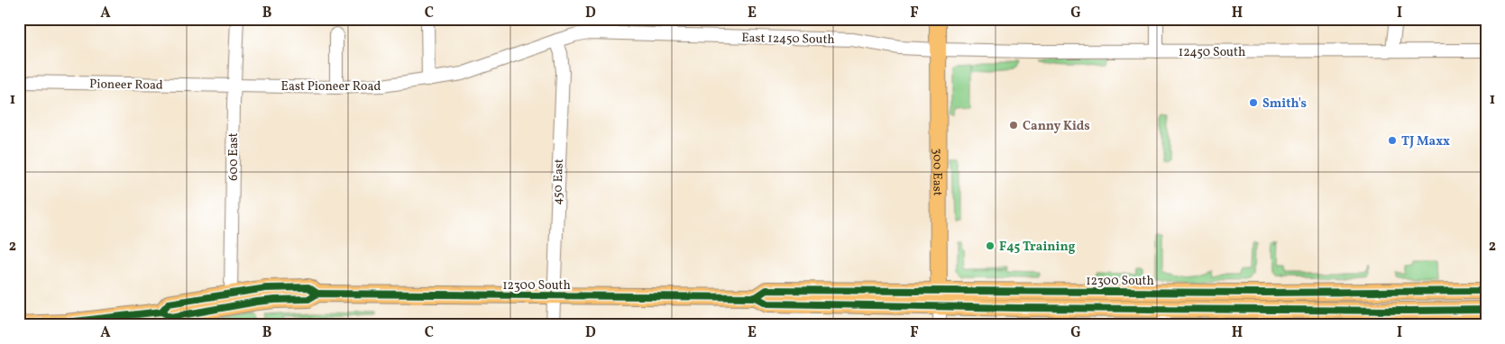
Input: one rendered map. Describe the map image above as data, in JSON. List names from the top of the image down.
{
  "streets": {
    "main road": ["300 East", "12300 South"],
    "street": [
      "East 12450 South",
      "12450 South",
      "Pioneer Road",
      "East Pioneer Road",
      "600 East",
      "450 East"
    ]
  },
  "crossings": [
    ["East 12450 South", "12450 South"],
    ["East 12450 South", "East Pioneer Road"],
    ["East 12450 South", "300 East"],
    ["East 12450 South", "450 East"],
    ["12450 South", "300 East"],
    ["Pioneer Road", "East Pioneer Road"],
    ["Pioneer Road", "600 East"],
    ["East Pioneer Road", "600 East"],
    ["600 East", "12300 South"],
    ["300 East", "12300 South"],
    ["450 East", "12300 South"]
  ],
  "places": [
    "Smith's",
    "Canny Kids",
    "TJ Maxx",
    "F45 Training"
  ],
  "grid": {
    "columns": [
      "A",
      "B",
      "C",
      "D",
      "E",
      "F",
      "G",
      "H",
      "I"
    ],
    "rows": ["1", "2"]
  }
}
